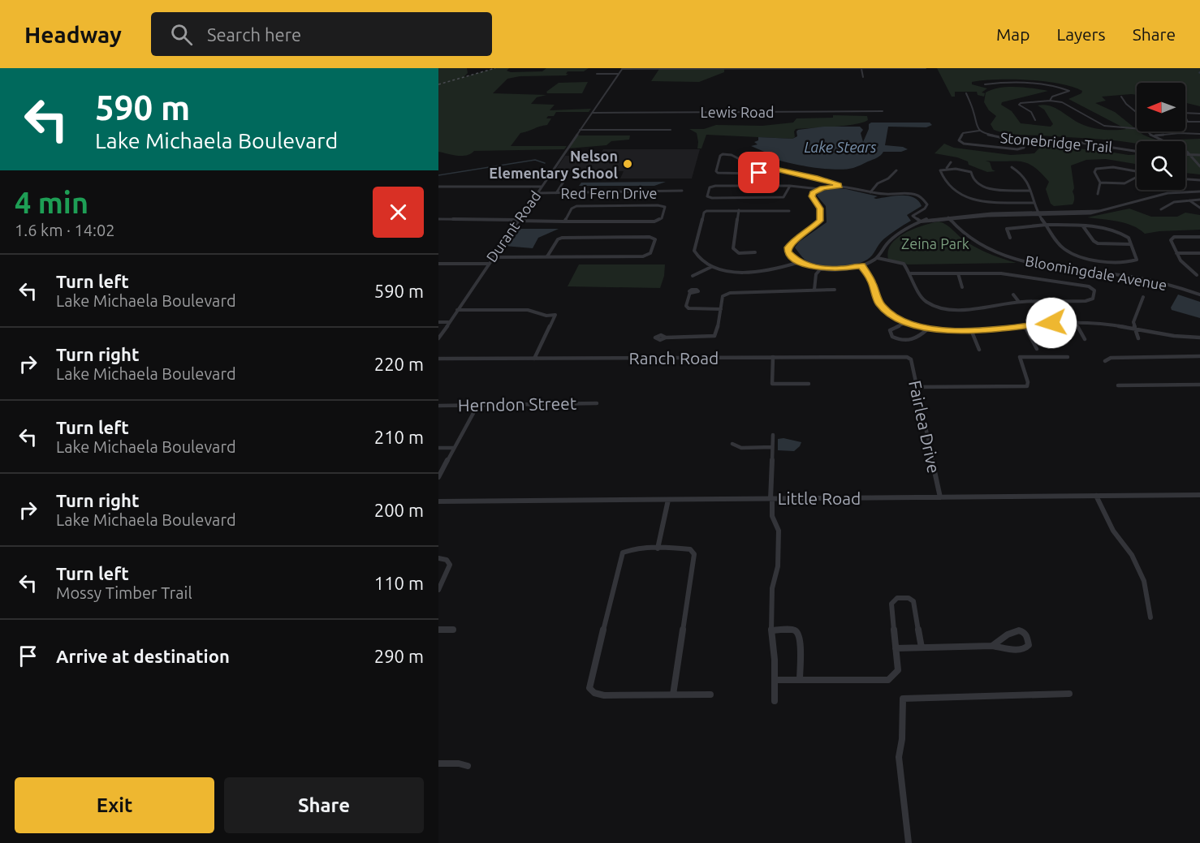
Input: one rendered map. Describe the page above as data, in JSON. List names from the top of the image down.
{
  "streets": {
    "street": [
      "Lewis Road",
      "Stonebridge Trail",
      "Red Fern Drive",
      "Durant Road",
      "Bloomingdale Avenue",
      "Ranch Road",
      "Herndon Street",
      "Fairlea Drive",
      "Little Road"
    ]
  },
  "crossings": [
    ["Lewis Road", "Durant Road"],
    ["Red Fern Drive", "Durant Road"],
    ["Ranch Road", "Fairlea Drive"],
    ["Fairlea Drive", "Little Road"]
  ],
  "water": ["Lake Stears"],
  "parks": ["Zeina Park"],
  "places": ["Nelson Elementary School"],
  "north": "left",
  "page": {
    "header": "Headway",
    "search": "Search here",
    "nav": ["Map", "Layers", "Share"],
    "turn": ["590 m", "Lake Michaela Boulevard"],
    "heading": ["4 min", "1.6 km · 14:02"],
    "list": [
      {
        "name": "Turn left",
        "note": "Lake Michaela Boulevard",
        "value": "590 m"
      },
      {
        "name": "Turn right",
        "note": "Lake Michaela Boulevard",
        "value": "220 m"
      },
      {
        "name": "Turn left",
        "note": "Lake Michaela Boulevard",
        "value": "210 m"
      },
      {
        "name": "Turn right",
        "note": "Lake Michaela Boulevard",
        "value": "200 m"
      },
      {
        "name": "Turn left",
        "note": "Mossy Timber Trail",
        "value": "110 m"
      },
      {
        "name": "Arrive at destination",
        "value": "290 m"
      }
    ],
    "buttons": ["Exit", "Share"]
  }
}
